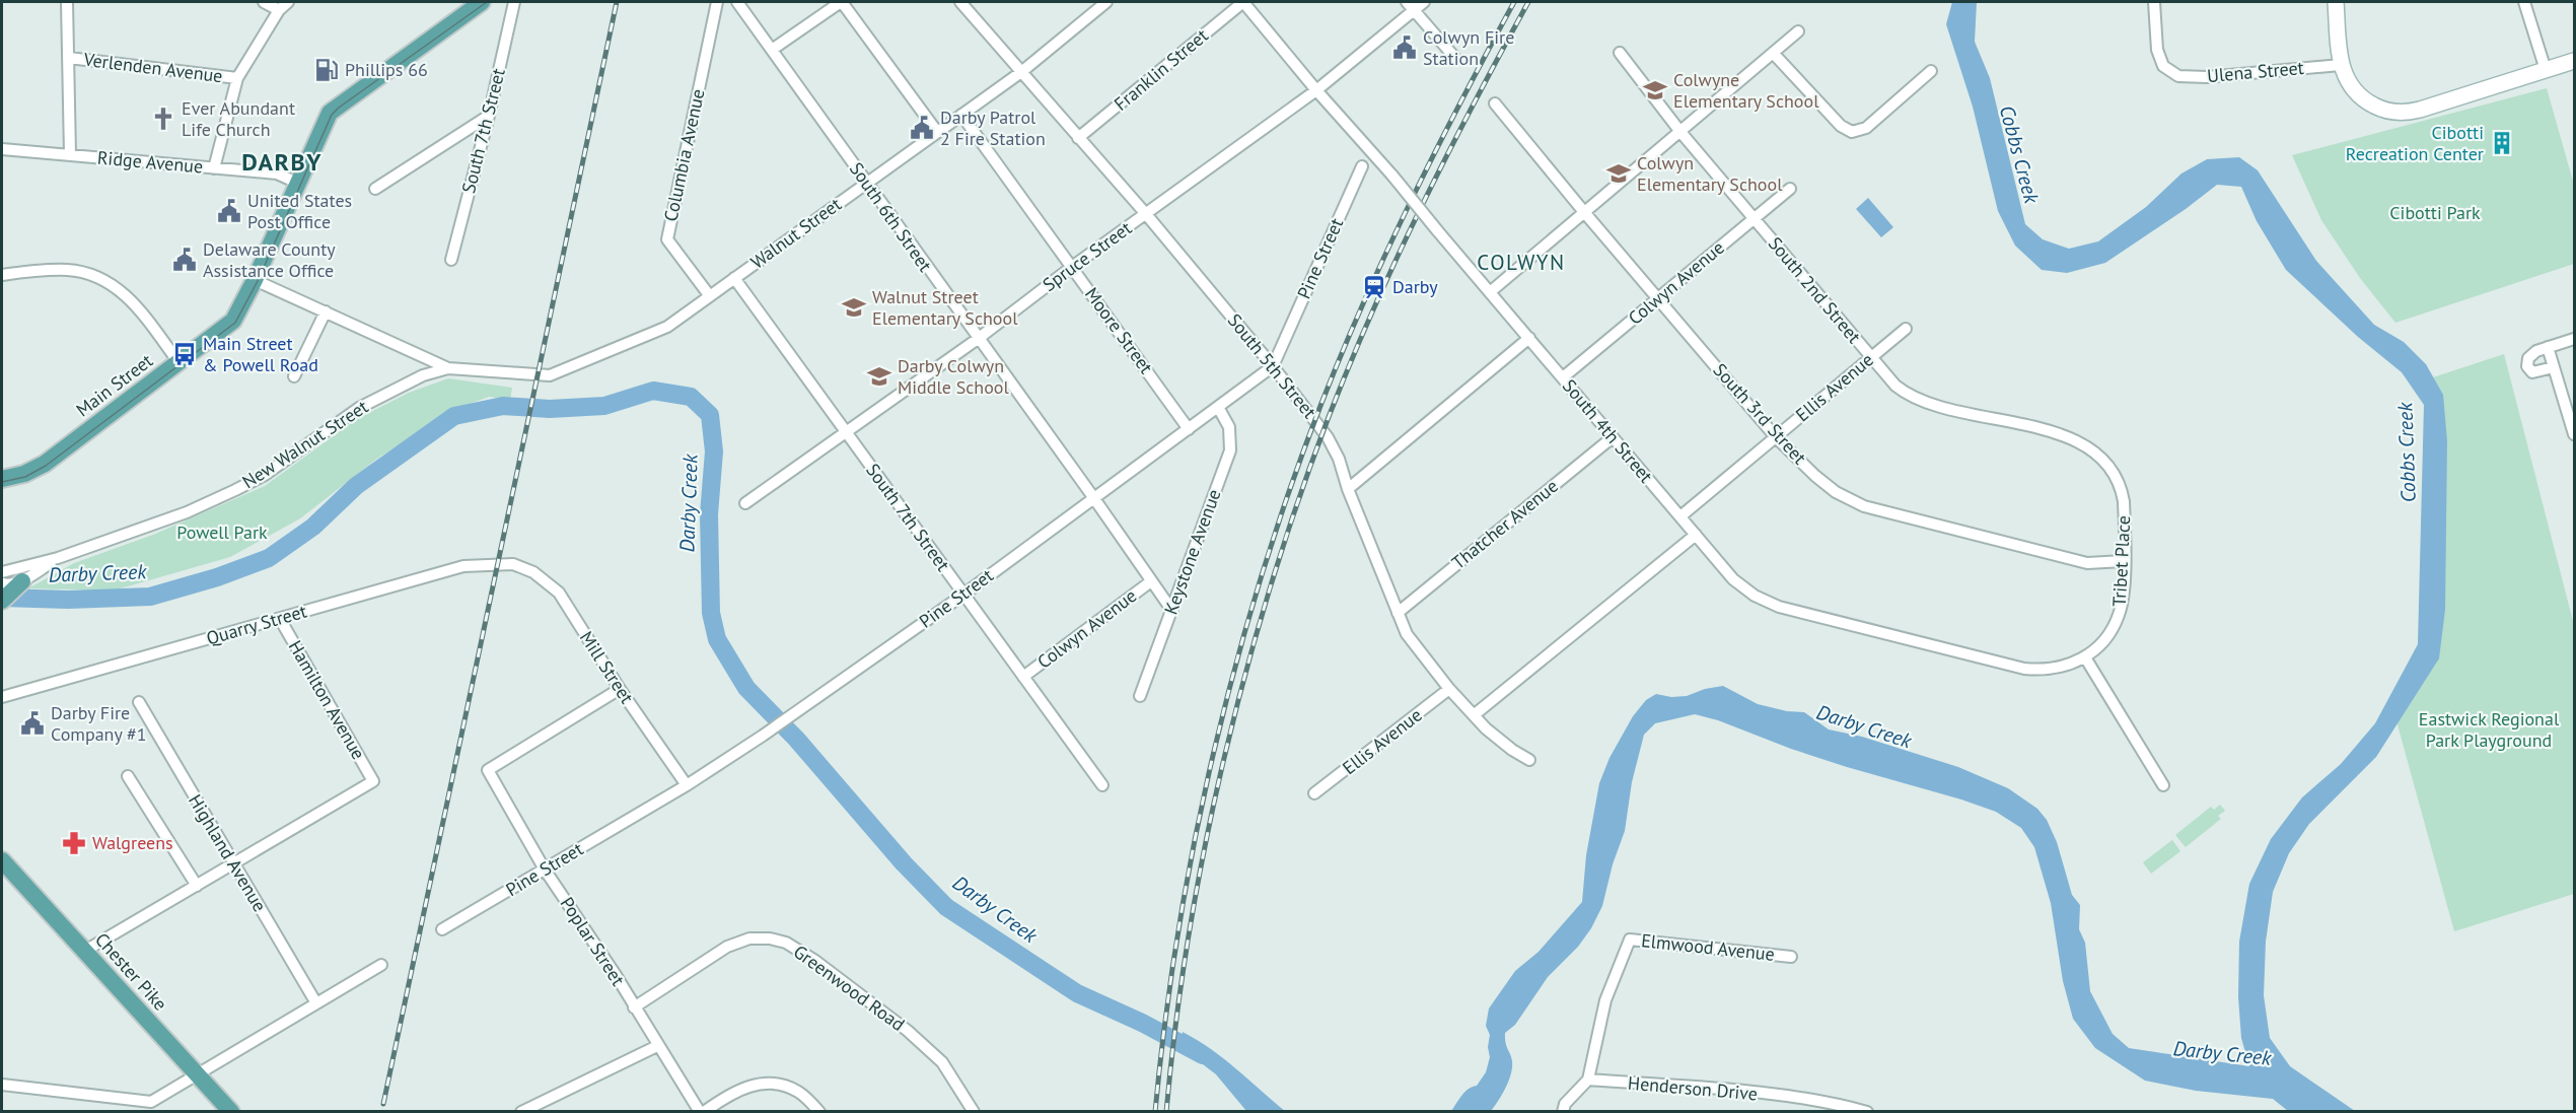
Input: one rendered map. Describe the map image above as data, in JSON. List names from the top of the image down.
{
  "streets": {
    "main road": ["Main Street", "Chester Pike"],
    "street": [
      "Verlenden Avenue",
      "Franklin Street",
      "Ulena Street",
      "South 7th Street",
      "Columbia Avenue",
      "Ridge Avenue",
      "South 6th Street",
      "Walnut Street",
      "Spruce Street",
      "Pine Street",
      "Colwyn Avenue",
      "South 2nd Street",
      "Moore Street",
      "South 5th Street",
      "Ellis Avenue",
      "South 3rd Street",
      "South 4th Street",
      "New Walnut Street",
      "Thatcher Avenue",
      "Keystone Avenue",
      "Tribet Place",
      "Quarry Street",
      "Mill Street",
      "Hamilton Avenue",
      "Highland Avenue",
      "Poplar Street",
      "Elmwood Avenue",
      "Greenwood Road",
      "Henderson Drive"
    ]
  },
  "crossings": [
    ["Franklin Street", "South 5th Street"],
    ["Franklin Street", "South 4th Street"],
    ["South 7th Street", "Walnut Street"],
    ["South 7th Street", "Spruce Street"],
    ["South 7th Street", "Pine Street"],
    ["South 7th Street", "Colwyn Avenue"],
    ["Columbia Avenue", "Walnut Street"],
    ["Ridge Avenue", "Main Street"],
    ["South 6th Street", "Walnut Street"],
    ["South 6th Street", "Spruce Street"],
    ["South 6th Street", "Pine Street"],
    ["South 6th Street", "Colwyn Avenue"],
    ["South 6th Street", "Keystone Avenue"],
    ["Walnut Street", "Moore Street"],
    ["Walnut Street", "South 5th Street"],
    ["Walnut Street", "New Walnut Street"],
    ["Spruce Street", "Moore Street"],
    ["Spruce Street", "South 5th Street"],
    ["Spruce Street", "South 4th Street"],
    ["Pine Street", "Moore Street"],
    ["Pine Street", "South 5th Street"],
    ["Pine Street", "Keystone Avenue"],
    ["Pine Street", "Mill Street"],
    ["Pine Street", "Poplar Street"],
    ["Colwyn Avenue", "South 2nd Street"],
    ["Colwyn Avenue", "South 3rd Street"],
    ["Colwyn Avenue", "South 4th Street"],
    ["South 2nd Street", "Ellis Avenue"],
    ["South 2nd Street", "Tribet Place"],
    ["South 5th Street", "Ellis Avenue"],
    ["South 5th Street", "Thatcher Avenue"],
    ["Ellis Avenue", "South 3rd Street"],
    ["Ellis Avenue", "South 4th Street"],
    ["South 3rd Street", "Tribet Place"],
    ["South 4th Street", "Thatcher Avenue"],
    ["South 4th Street", "Tribet Place"],
    ["Quarry Street", "Mill Street"],
    ["Quarry Street", "Hamilton Avenue"],
    ["Mill Street", "Poplar Street"],
    ["Hamilton Avenue", "Highland Avenue"],
    ["Poplar Street", "Greenwood Road"],
    ["Elmwood Avenue", "Henderson Drive"]
  ],
  "districts": ["DARBY", "COLWYN"],
  "water": ["Cobbs Creek", "Darby Creek"],
  "parks": ["Cibotti Park", "Powell Park", "Eastwick Regional Park Playground"],
  "places": {
    "public building": [
      "Colwyn Fire Station",
      "Darby Patrol 2 Fire Station",
      "United States Post Office",
      "Delaware County Assistance Office",
      "Darby Fire Company #1"
    ],
    "fuel station": ["Phillips 66"],
    "school or university": [
      "Colwyne Elementary School",
      "Colwyn Elementary School",
      "Walnut Street Elementary School",
      "Darby Colwyn Middle School"
    ],
    "church": ["Ever Abundant Life Church"],
    "building": ["Cibotti Recreation Center"],
    "station": ["Darby"],
    "bus stop": ["Main Street & Powell Road"],
    "pharmacy": ["Walgreens"]
  }
}
